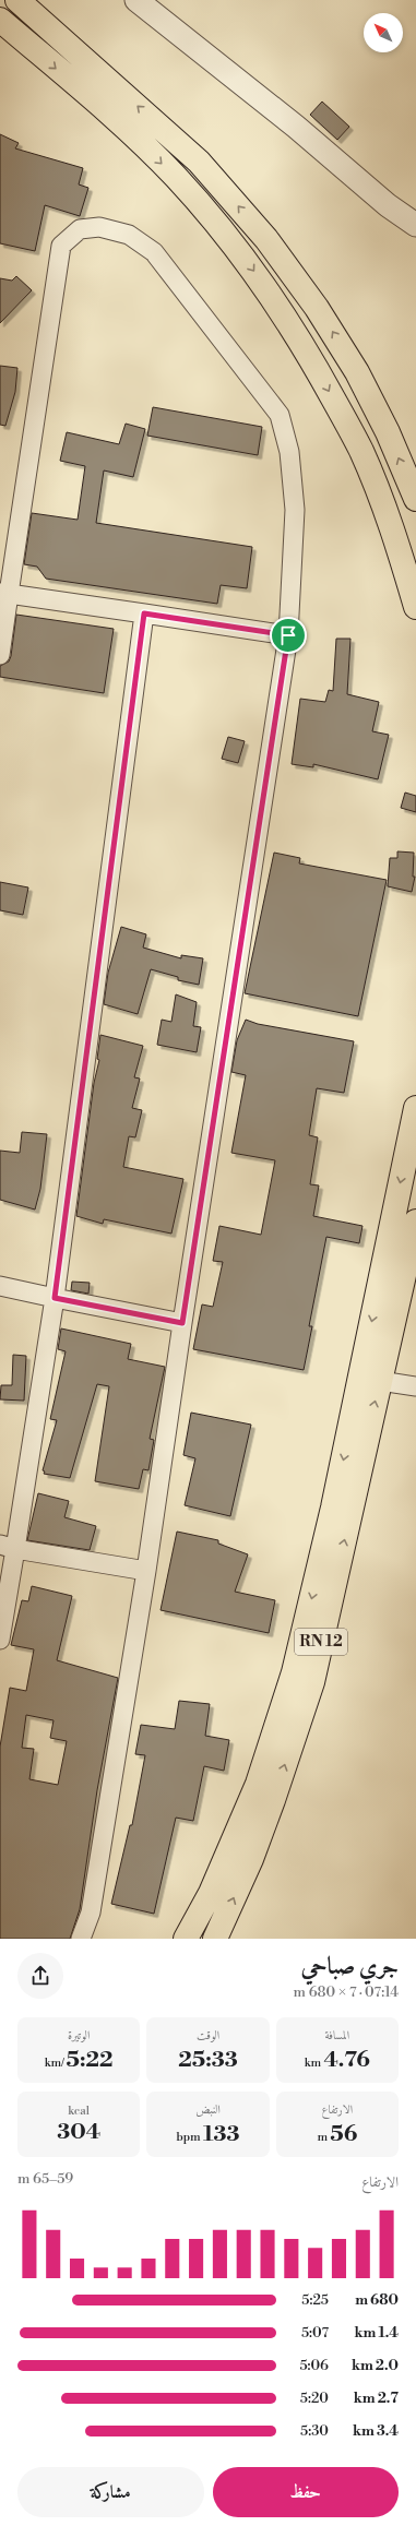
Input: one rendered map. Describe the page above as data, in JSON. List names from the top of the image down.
{
  "streets": {
    "highway": ["RN 12"]
  },
  "north": "top left",
  "page": {
    "heading": ["جري صباحي", "07:14 · 7 × 680 m"],
    "stats": [
      ["المسافة", "4.76 km"],
      ["الوقت", "25:33"],
      ["الوتيرة", "5:22 /km"],
      ["الارتفاع", "56 m"],
      ["النبض", "133 bpm"],
      ["kcal", "304"]
    ],
    "chart": ["الارتفاع", "59–65 m"],
    "list": [
      {
        "name": "680 m",
        "note": "5:25"
      },
      {
        "name": "1.4 km",
        "note": "5:07"
      },
      {
        "name": "2.0 km",
        "note": "5:06"
      },
      {
        "name": "2.7 km",
        "note": "5:20"
      },
      {
        "name": "3.4 km",
        "note": "5:30"
      }
    ],
    "buttons": ["حفظ", "مشاركة"]
  }
}
